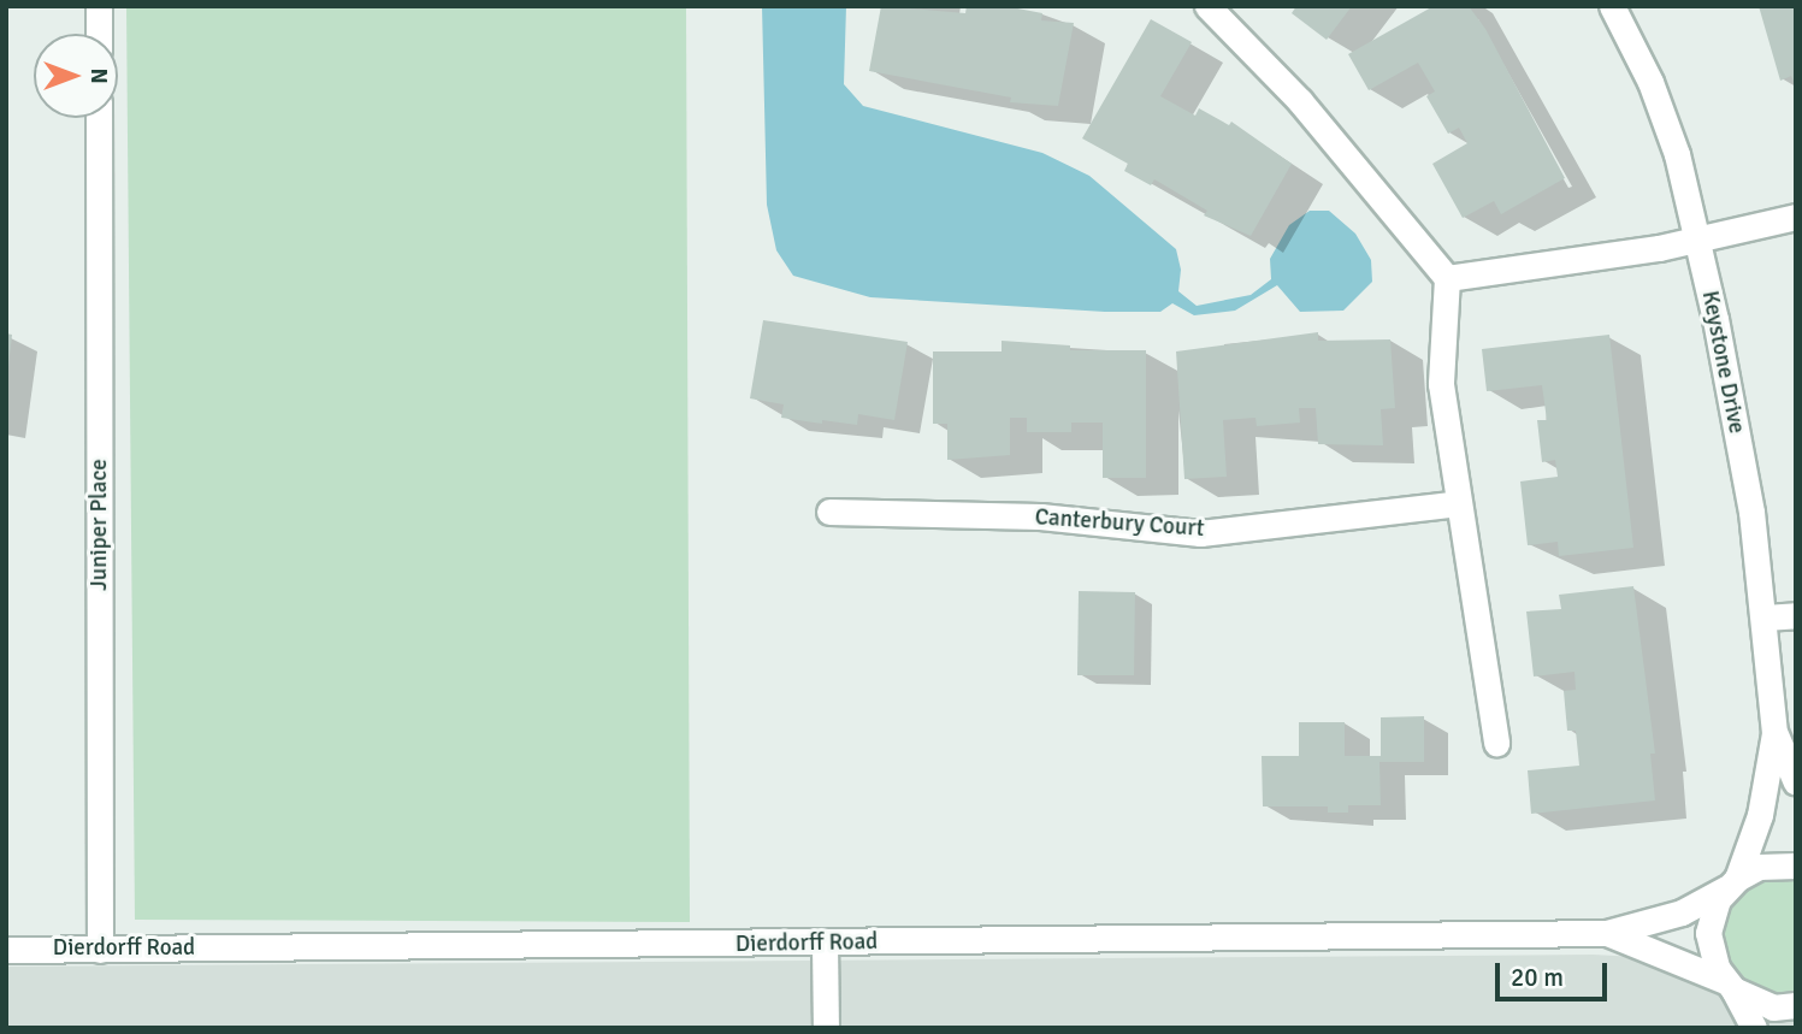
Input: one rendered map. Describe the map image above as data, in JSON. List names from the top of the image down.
{
  "streets": {
    "street": [
      "Keystone Drive",
      "Canterbury Court",
      "Juniper Place",
      "Dierdorff Road"
    ]
  },
  "crossings": [
    ["Keystone Drive", "Dierdorff Road"],
    ["Juniper Place", "Dierdorff Road"]
  ],
  "scale_bar": "20 m",
  "north": "right"
}
